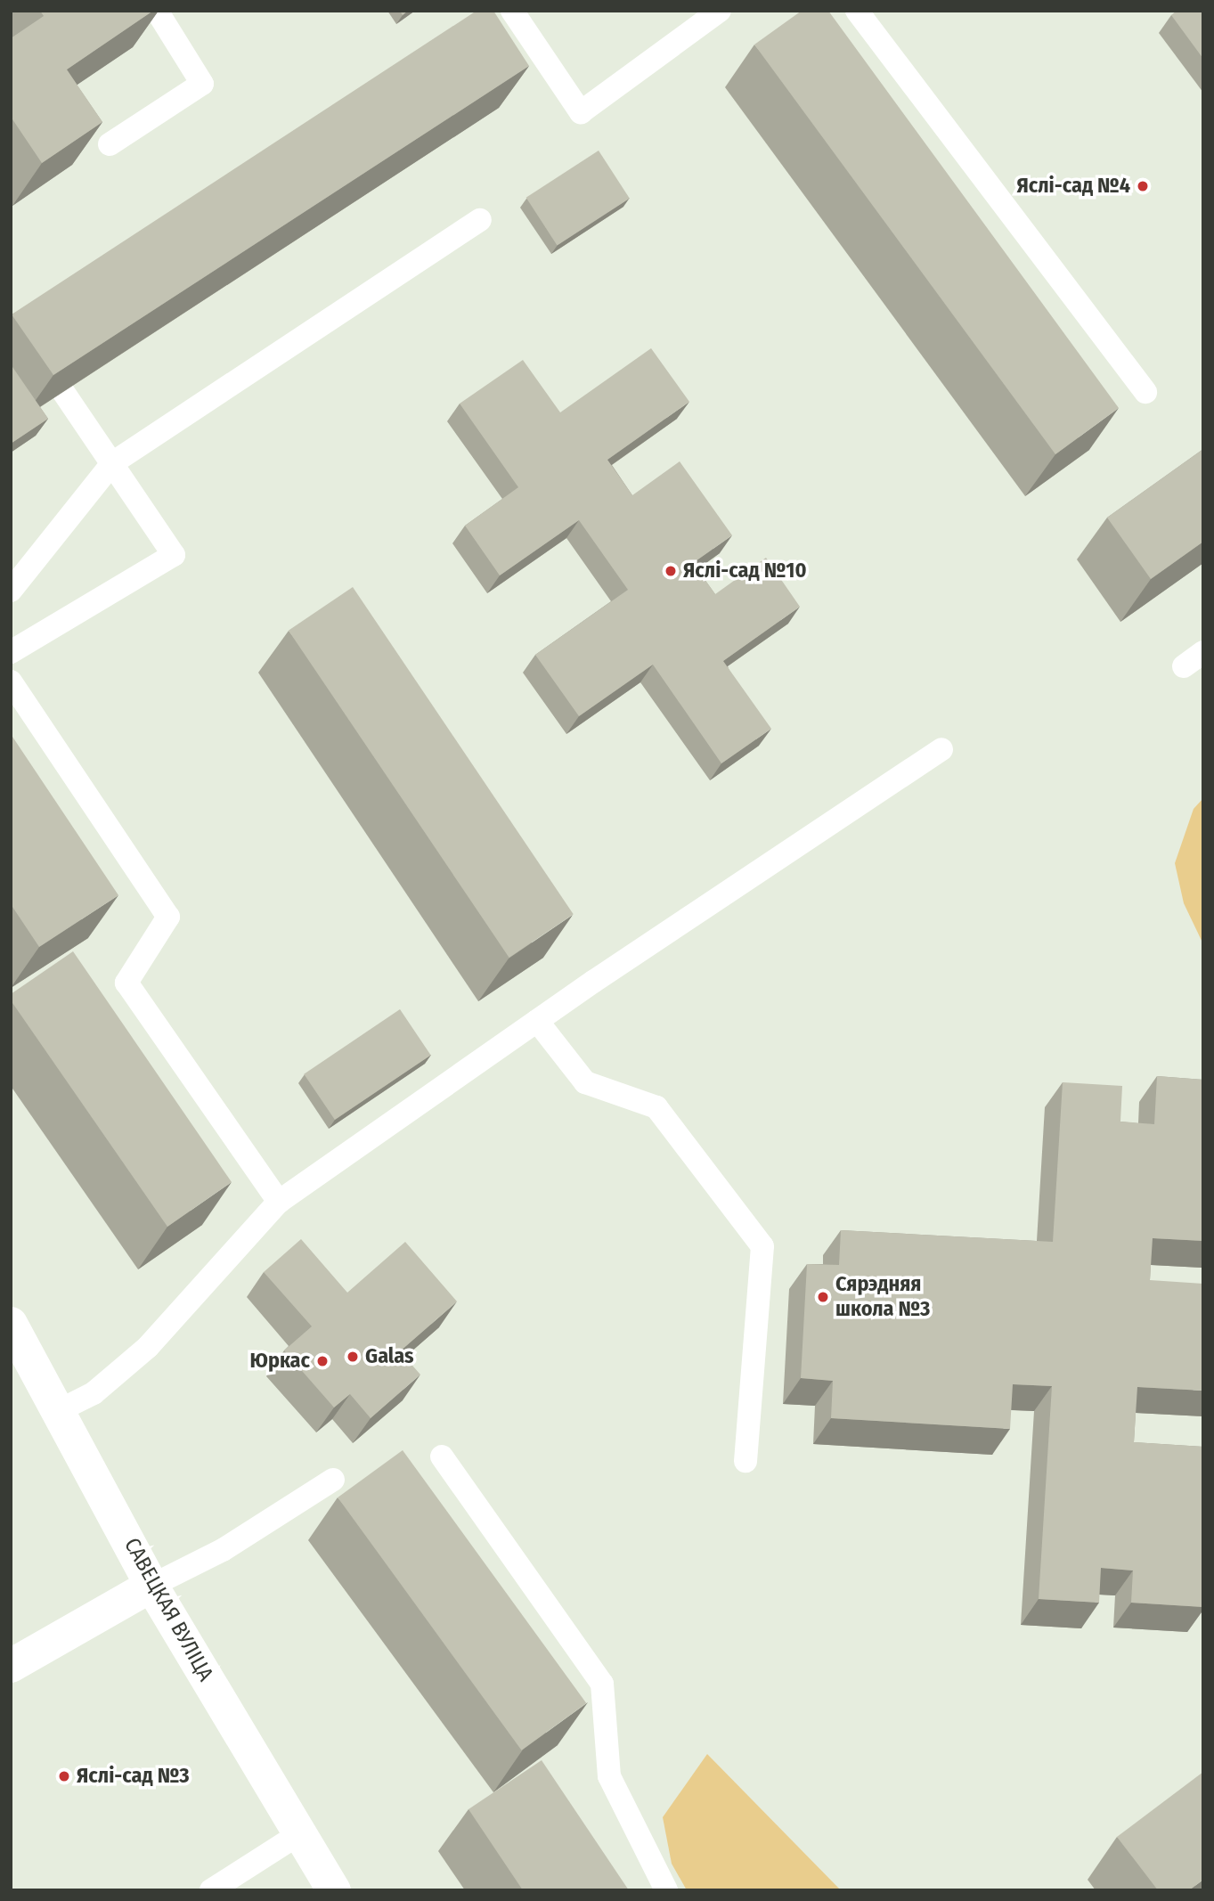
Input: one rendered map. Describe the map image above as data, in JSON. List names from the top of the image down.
{
  "streets": {
    "street": ["САВЕЦКАЯ ВУЛІЦА"]
  },
  "places": [
    "Яслі-сад №4",
    "Яслі-сад №10",
    "Сярэдняя школа №3",
    "Galas",
    "Юркас",
    "Яслі-сад №3"
  ]
}
